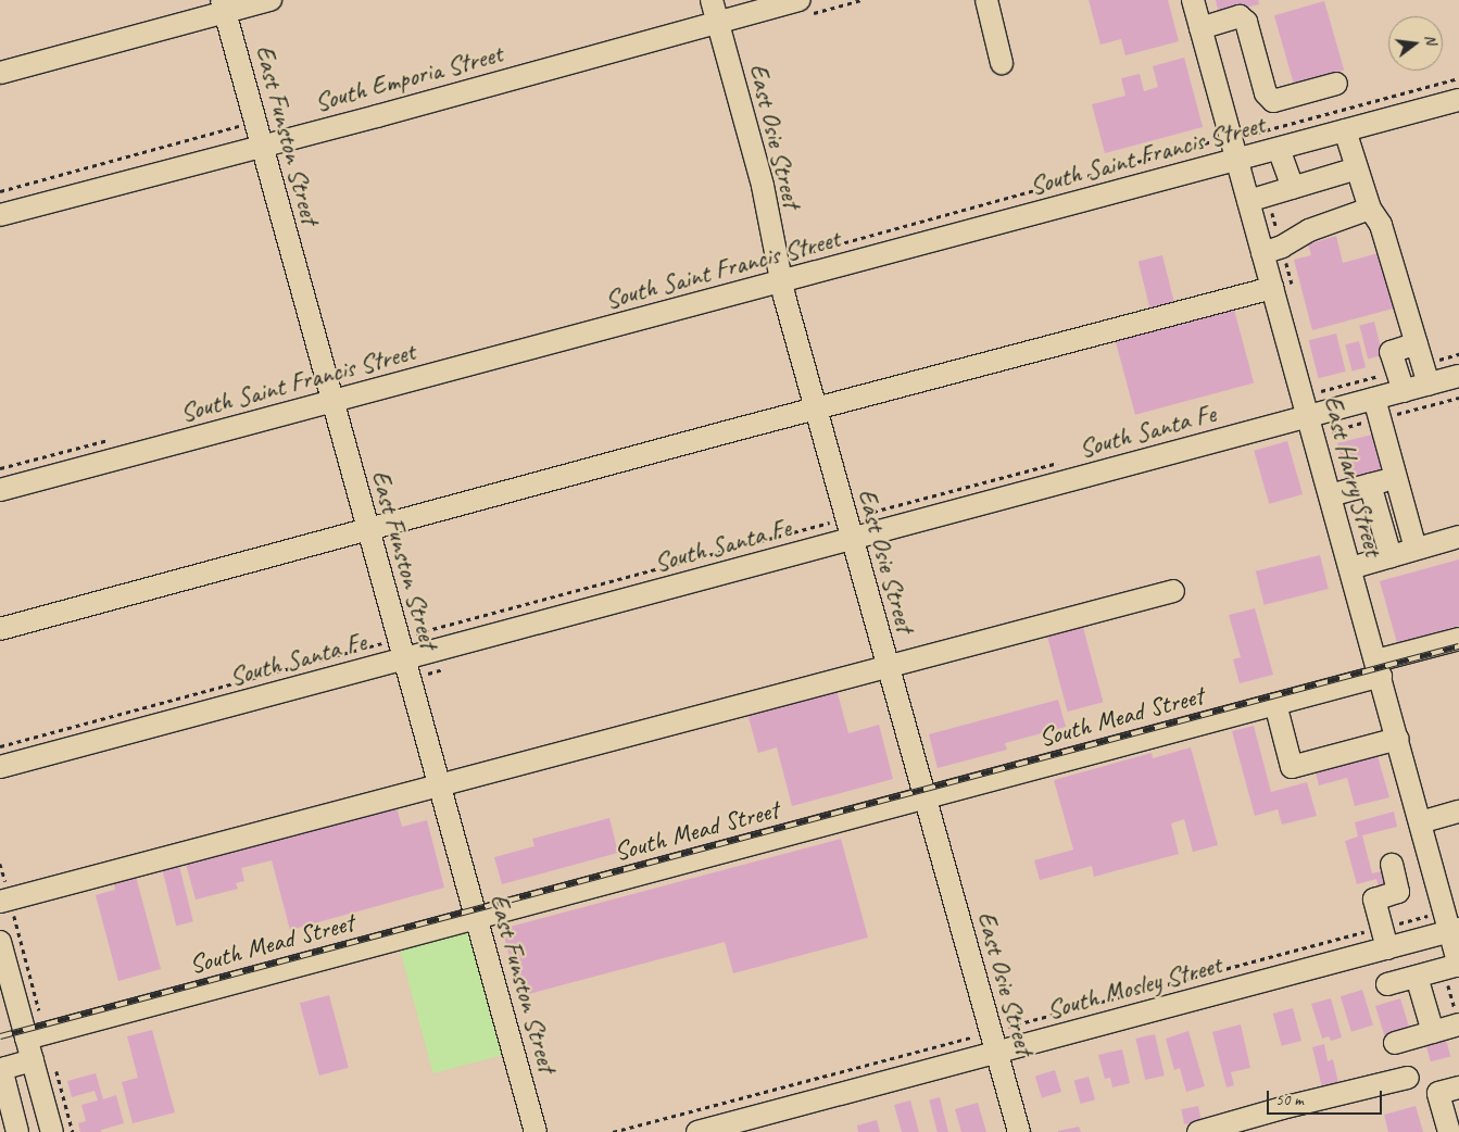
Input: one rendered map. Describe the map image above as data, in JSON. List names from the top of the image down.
{
  "streets": {
    "street": [
      "South Emporia Street",
      "East Funston Street",
      "East Osie Street",
      "South Saint Francis Street",
      "South Santa Fe",
      "East Harry Street",
      "South Mead Street",
      "South Mosley Street"
    ]
  },
  "crossings": [
    ["South Emporia Street", "East Funston Street"],
    ["South Emporia Street", "East Osie Street"],
    ["East Funston Street", "South Saint Francis Street"],
    ["East Funston Street", "South Santa Fe"],
    ["East Funston Street", "South Mead Street"],
    ["East Osie Street", "South Saint Francis Street"],
    ["East Osie Street", "South Santa Fe"],
    ["East Osie Street", "South Mead Street"],
    ["East Osie Street", "South Mosley Street"],
    ["South Saint Francis Street", "East Harry Street"],
    ["South Santa Fe", "East Harry Street"],
    ["East Harry Street", "South Mead Street"],
    ["East Harry Street", "South Mosley Street"]
  ],
  "scale_bar": "50 m",
  "north": "right"
}
